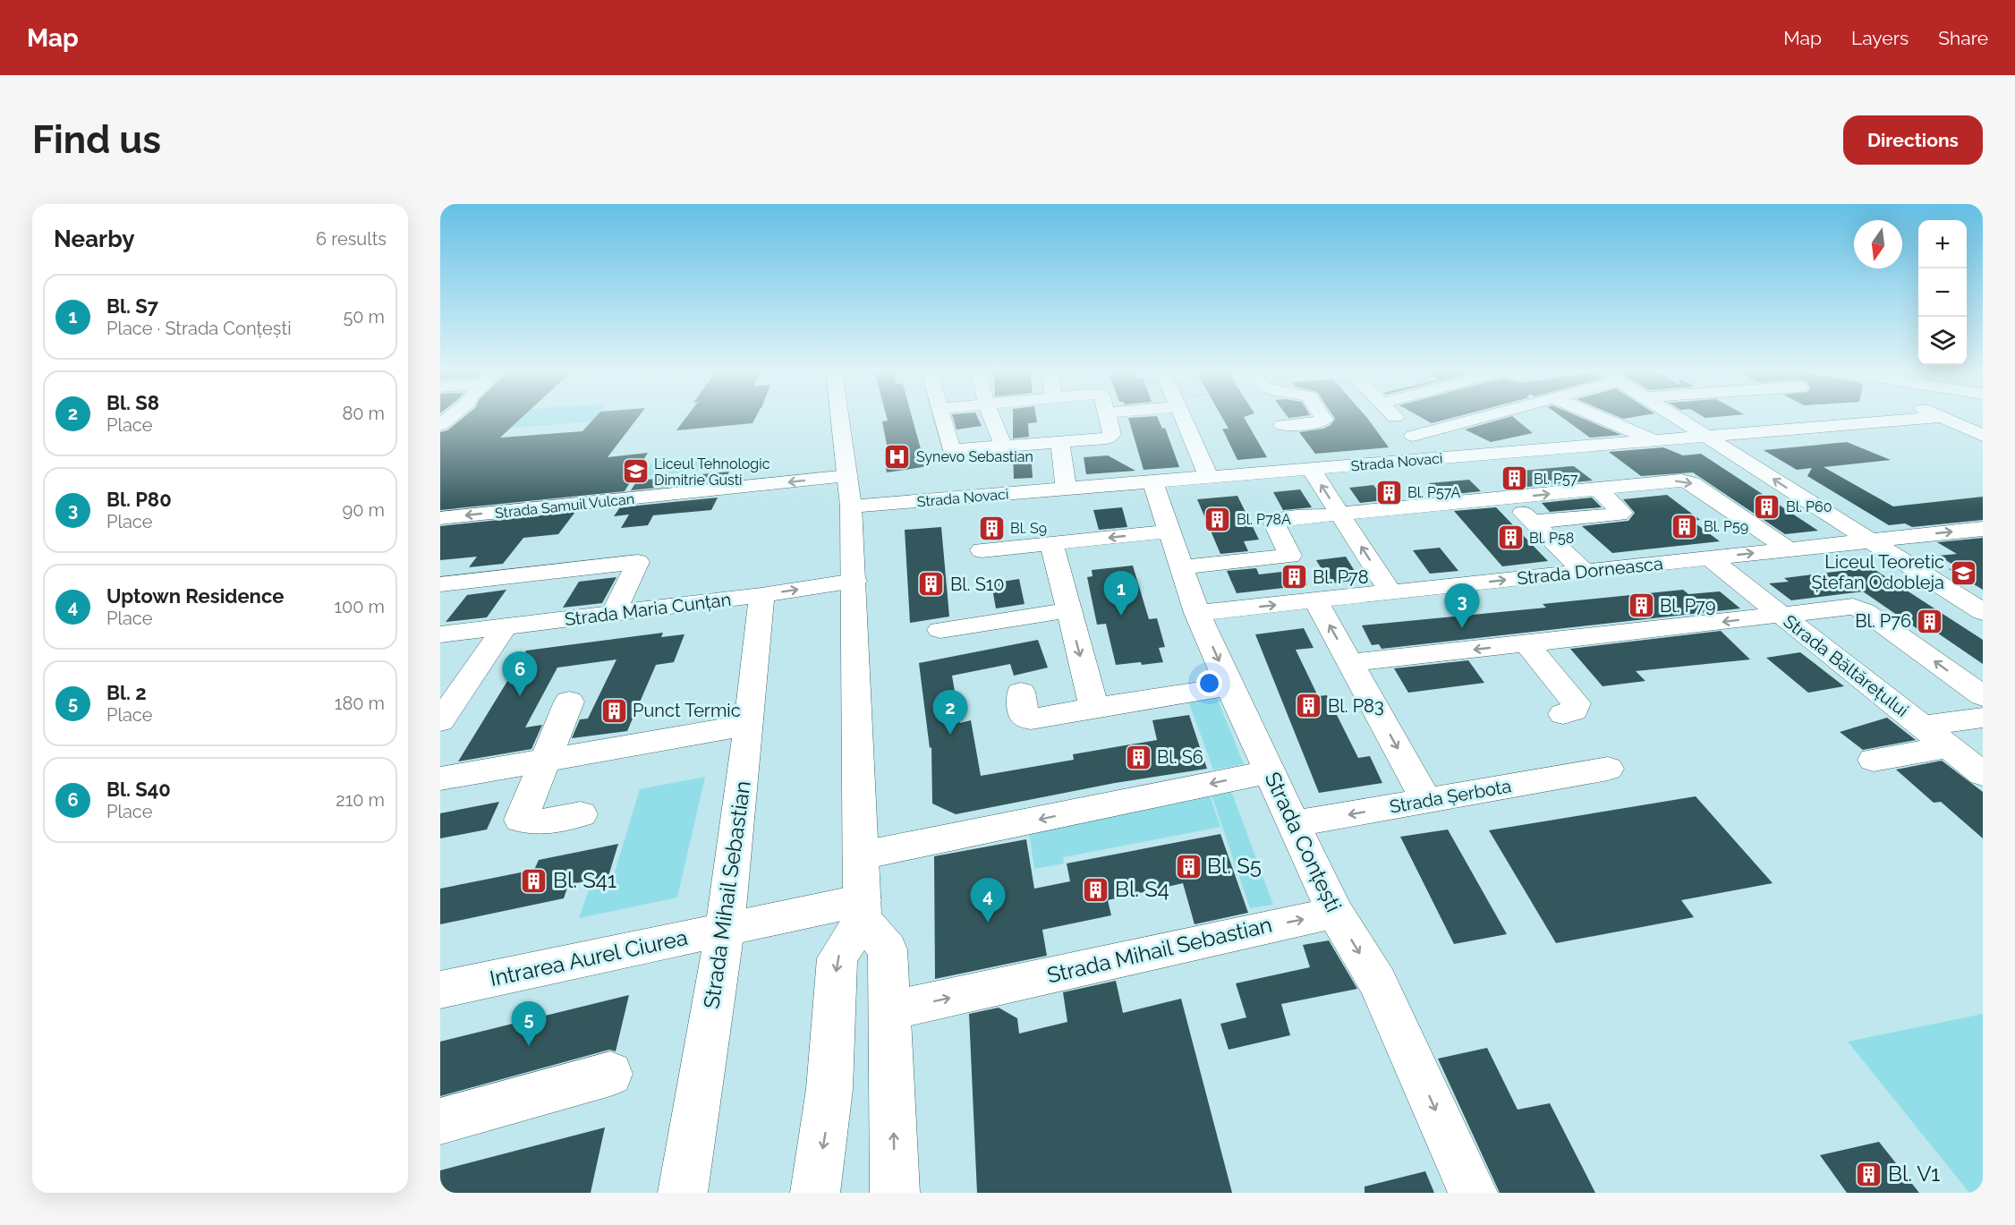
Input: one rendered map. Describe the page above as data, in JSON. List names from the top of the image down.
{
  "streets": {
    "street": [
      "Strada Novaci",
      "Strada Samuil Vulcan",
      "Strada Dorneasca",
      "Strada Maria Cunțan",
      "Strada Băltărețului",
      "Strada Șerbota",
      "Strada Conțești",
      "Strada Mihail Sebastian",
      "Intrarea Aurel Ciurea"
    ]
  },
  "crossings": [
    ["Strada Novaci", "Strada Conțești"],
    ["Strada Dorneasca", "Strada Băltărețului"],
    ["Strada Dorneasca", "Strada Conțești"],
    ["Strada Maria Cunțan", "Strada Mihail Sebastian"],
    ["Strada Șerbota", "Strada Conțești"],
    ["Strada Conțești", "Strada Mihail Sebastian"],
    ["Strada Mihail Sebastian", "Intrarea Aurel Ciurea"]
  ],
  "places": {
    "hospital": ["Synevo Sebastian"],
    "school or university": ["Liceul Tehnologic Dimitrie Gusti", "Liceul Teoretic Ștefan Odobleja"],
    "building": [
      "Bl. P57",
      "Bl. P57A",
      "Bl. P60",
      "Bl. P78A",
      "Bl. P59",
      "Bl. S9",
      "Bl. P58",
      "Bl. P78",
      "Bl. S10",
      "Bl. P79",
      "Bl. P76",
      "Bl. P83",
      "Punct Termic",
      "Bl. S6",
      "Bl. S5",
      "Bl. S41",
      "Bl. S4",
      "Bl. V1"
    ]
  },
  "north": "bottom",
  "page": {
    "header": "Map",
    "nav": ["Map", "Layers", "Share"],
    "buttons": "Directions",
    "title": "Find us",
    "heading": ["Nearby", "6 results"],
    "map_buttons": ["+", "−"],
    "list": [
      {
        "mark": "1",
        "name": "Bl. S7",
        "note": "Place · Strada Conțești",
        "value": "50 m"
      },
      {
        "mark": "2",
        "name": "Bl. S8",
        "note": "Place",
        "value": "80 m"
      },
      {
        "mark": "3",
        "name": "Bl. P80",
        "note": "Place",
        "value": "90 m"
      },
      {
        "mark": "4",
        "name": "Uptown Residence",
        "note": "Place",
        "value": "100 m"
      },
      {
        "mark": "5",
        "name": "Bl. 2",
        "note": "Place",
        "value": "180 m"
      },
      {
        "mark": "6",
        "name": "Bl. S40",
        "note": "Place",
        "value": "210 m"
      }
    ],
    "pins": [
      "1",
      "3",
      "6",
      "2",
      "4",
      "5"
    ]
  }
}
